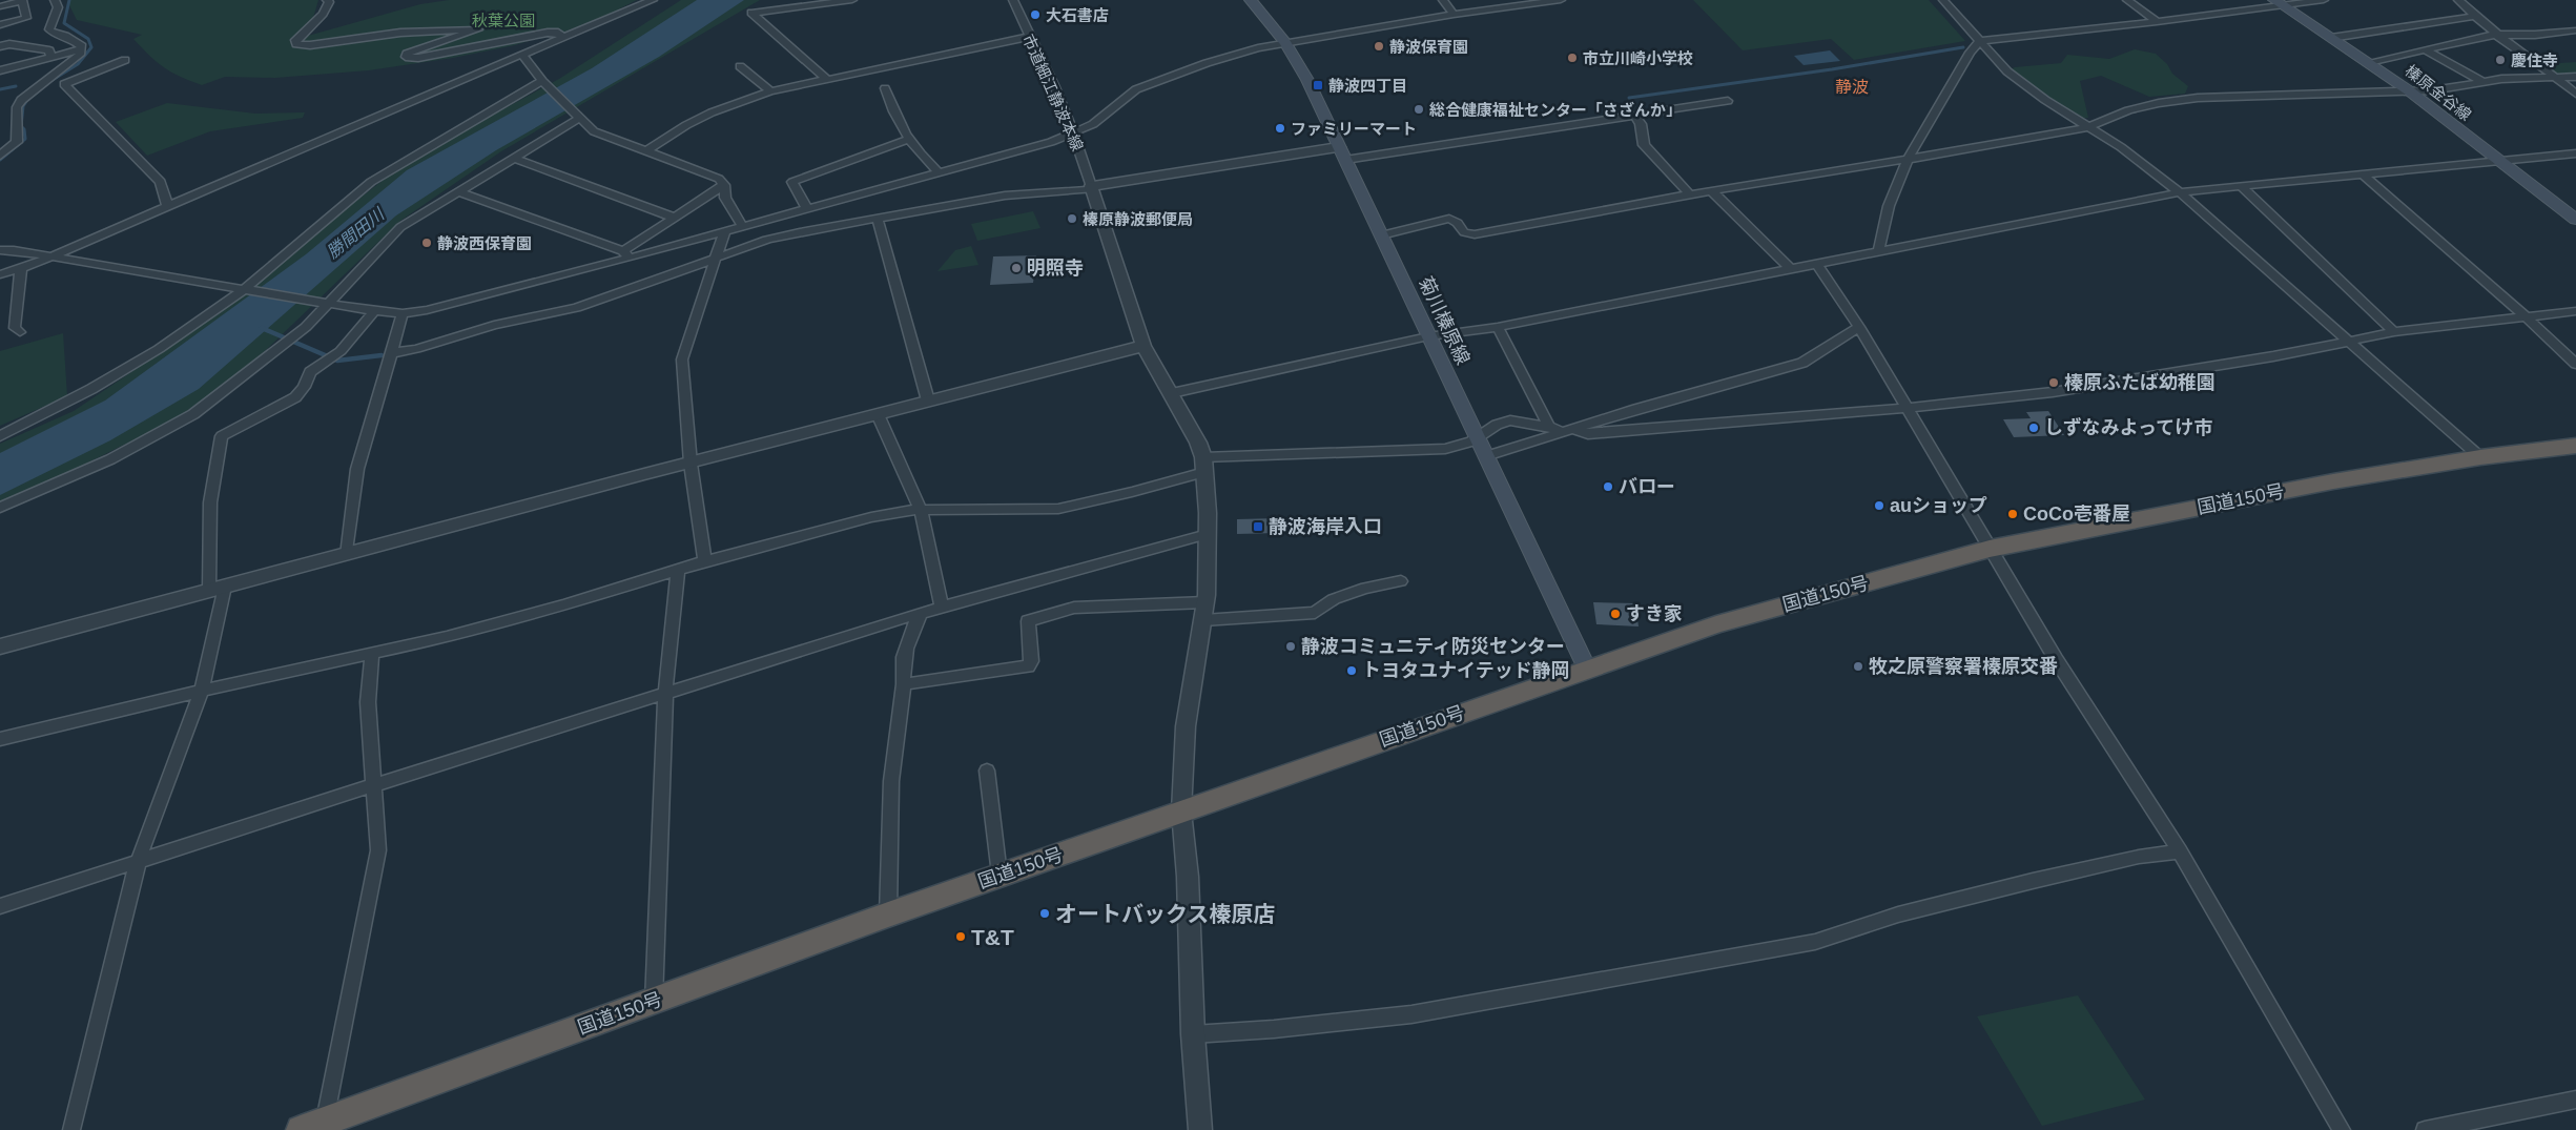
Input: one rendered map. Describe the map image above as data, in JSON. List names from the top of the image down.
{
  "streets": {
    "highway": ["国道150号"],
    "main road": ["榛原金谷線", "菊川榛原線"],
    "street": ["市道細江静波本線"]
  },
  "crossings": [
    ["菊川榛原線", "国道150号"]
  ],
  "districts": ["静波"],
  "water": ["勝間田川"],
  "parks": ["秋葉公園"],
  "places": {
    "other": [
      "大石書店",
      "静波保育園",
      "市立川崎小学校",
      "慶住寺",
      "総合健康福祉センター「さざんか」",
      "ファミリーマート",
      "榛原静波郵便局",
      "静波西保育園",
      "明照寺",
      "榛原ふたば幼稚園",
      "しずなみよってけ市",
      "バロー",
      "auショップ",
      "CoCo壱番屋",
      "すき家",
      "静波コミュニティ防災センター",
      "牧之原警察署榛原交番",
      "トヨタユナイテッド静岡",
      "オートバックス榛原店",
      "T&T"
    ],
    "transit": ["静波四丁目", "静波海岸入口"]
  }
}
